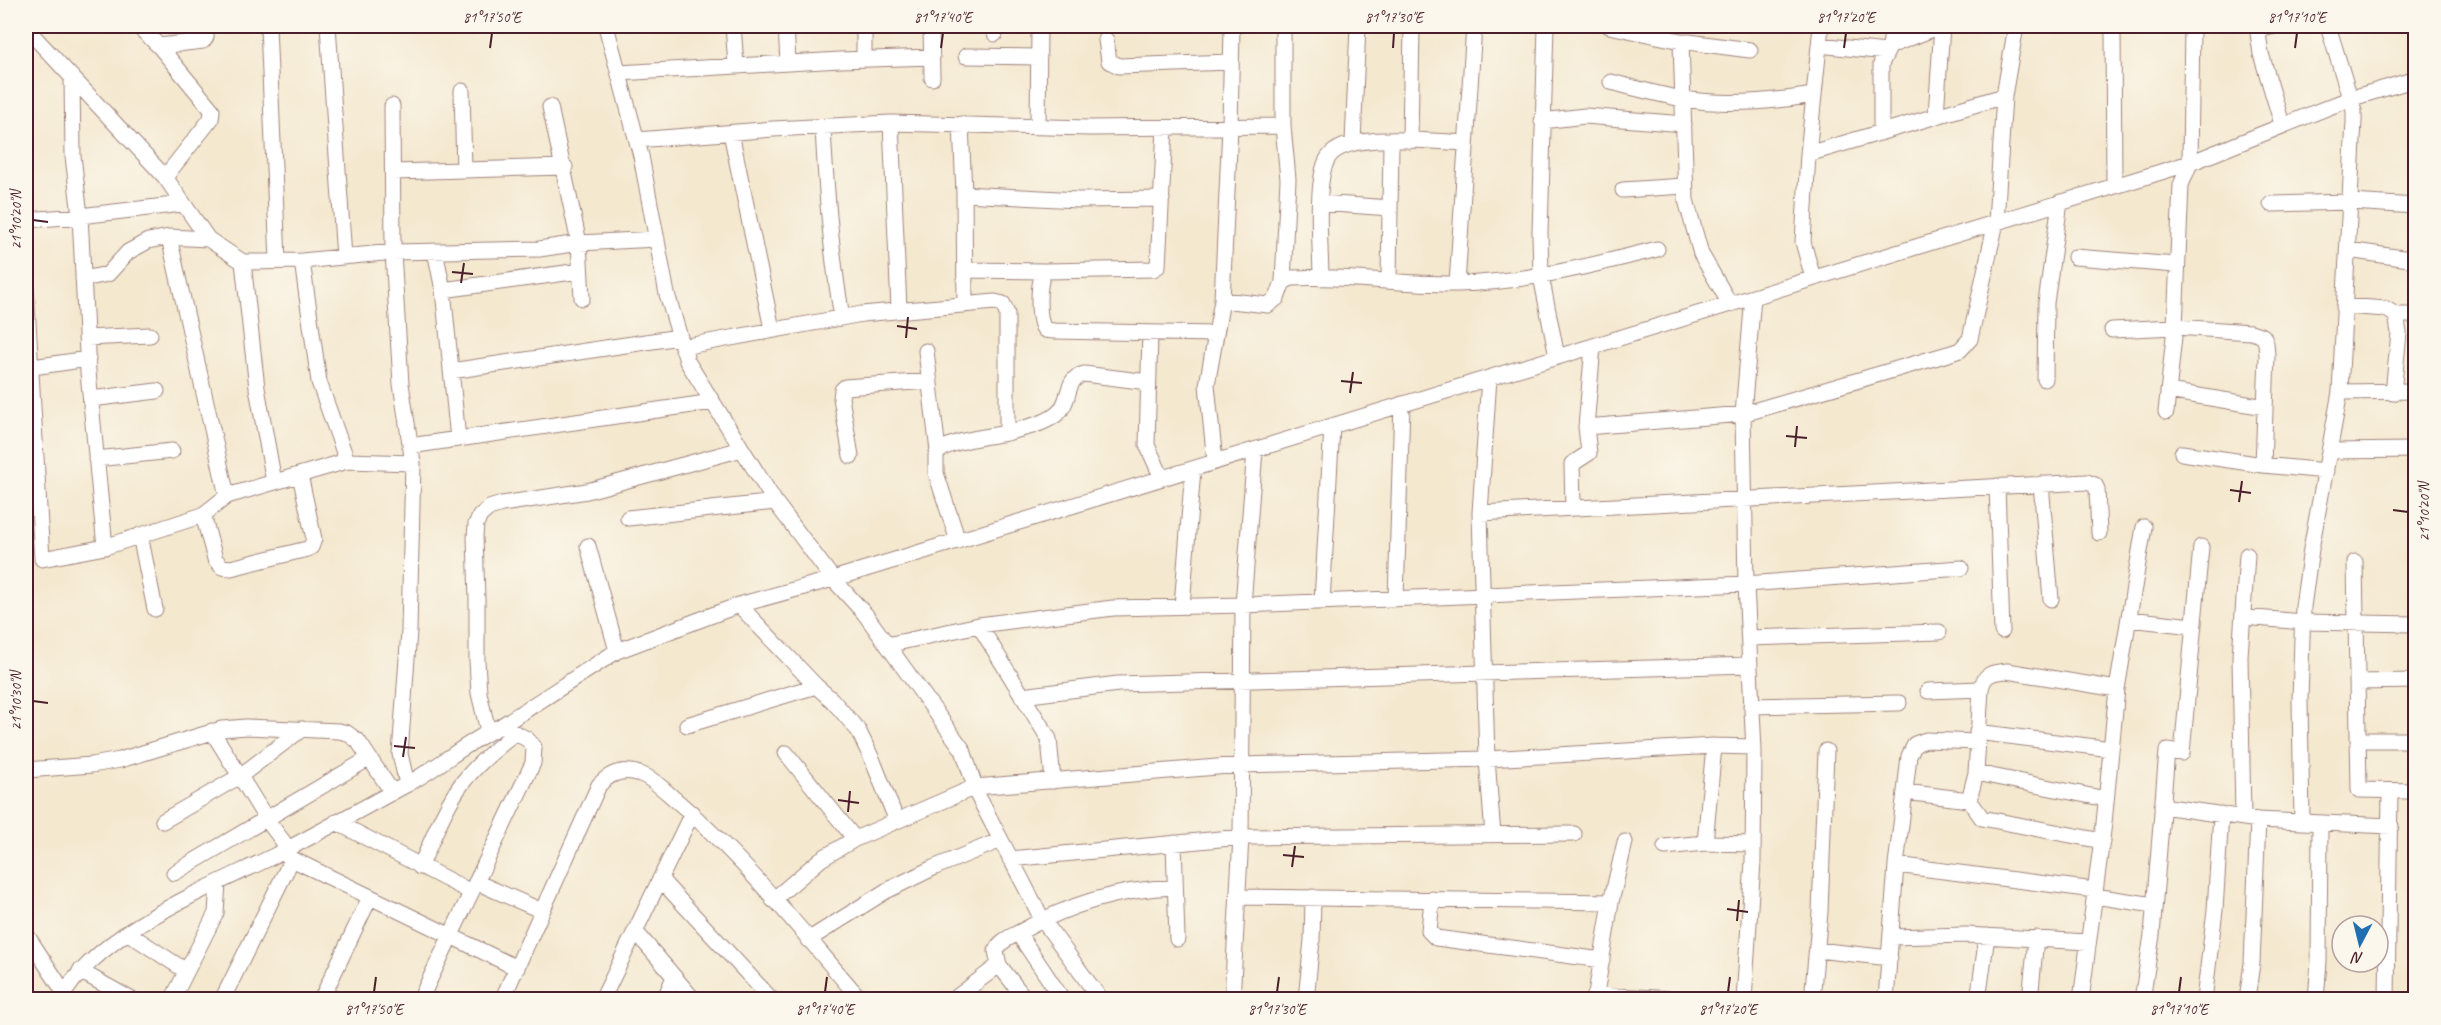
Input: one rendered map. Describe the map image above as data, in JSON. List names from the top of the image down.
{
  "north": "bottom",
  "coordinates": [
    "81°17'50\"E",
    "81°17'40\"E",
    "81°17'30\"E",
    "81°17'20\"E",
    "81°17'10\"E",
    "21°10'20\"N",
    "21°10'30\"N"
  ]
}
